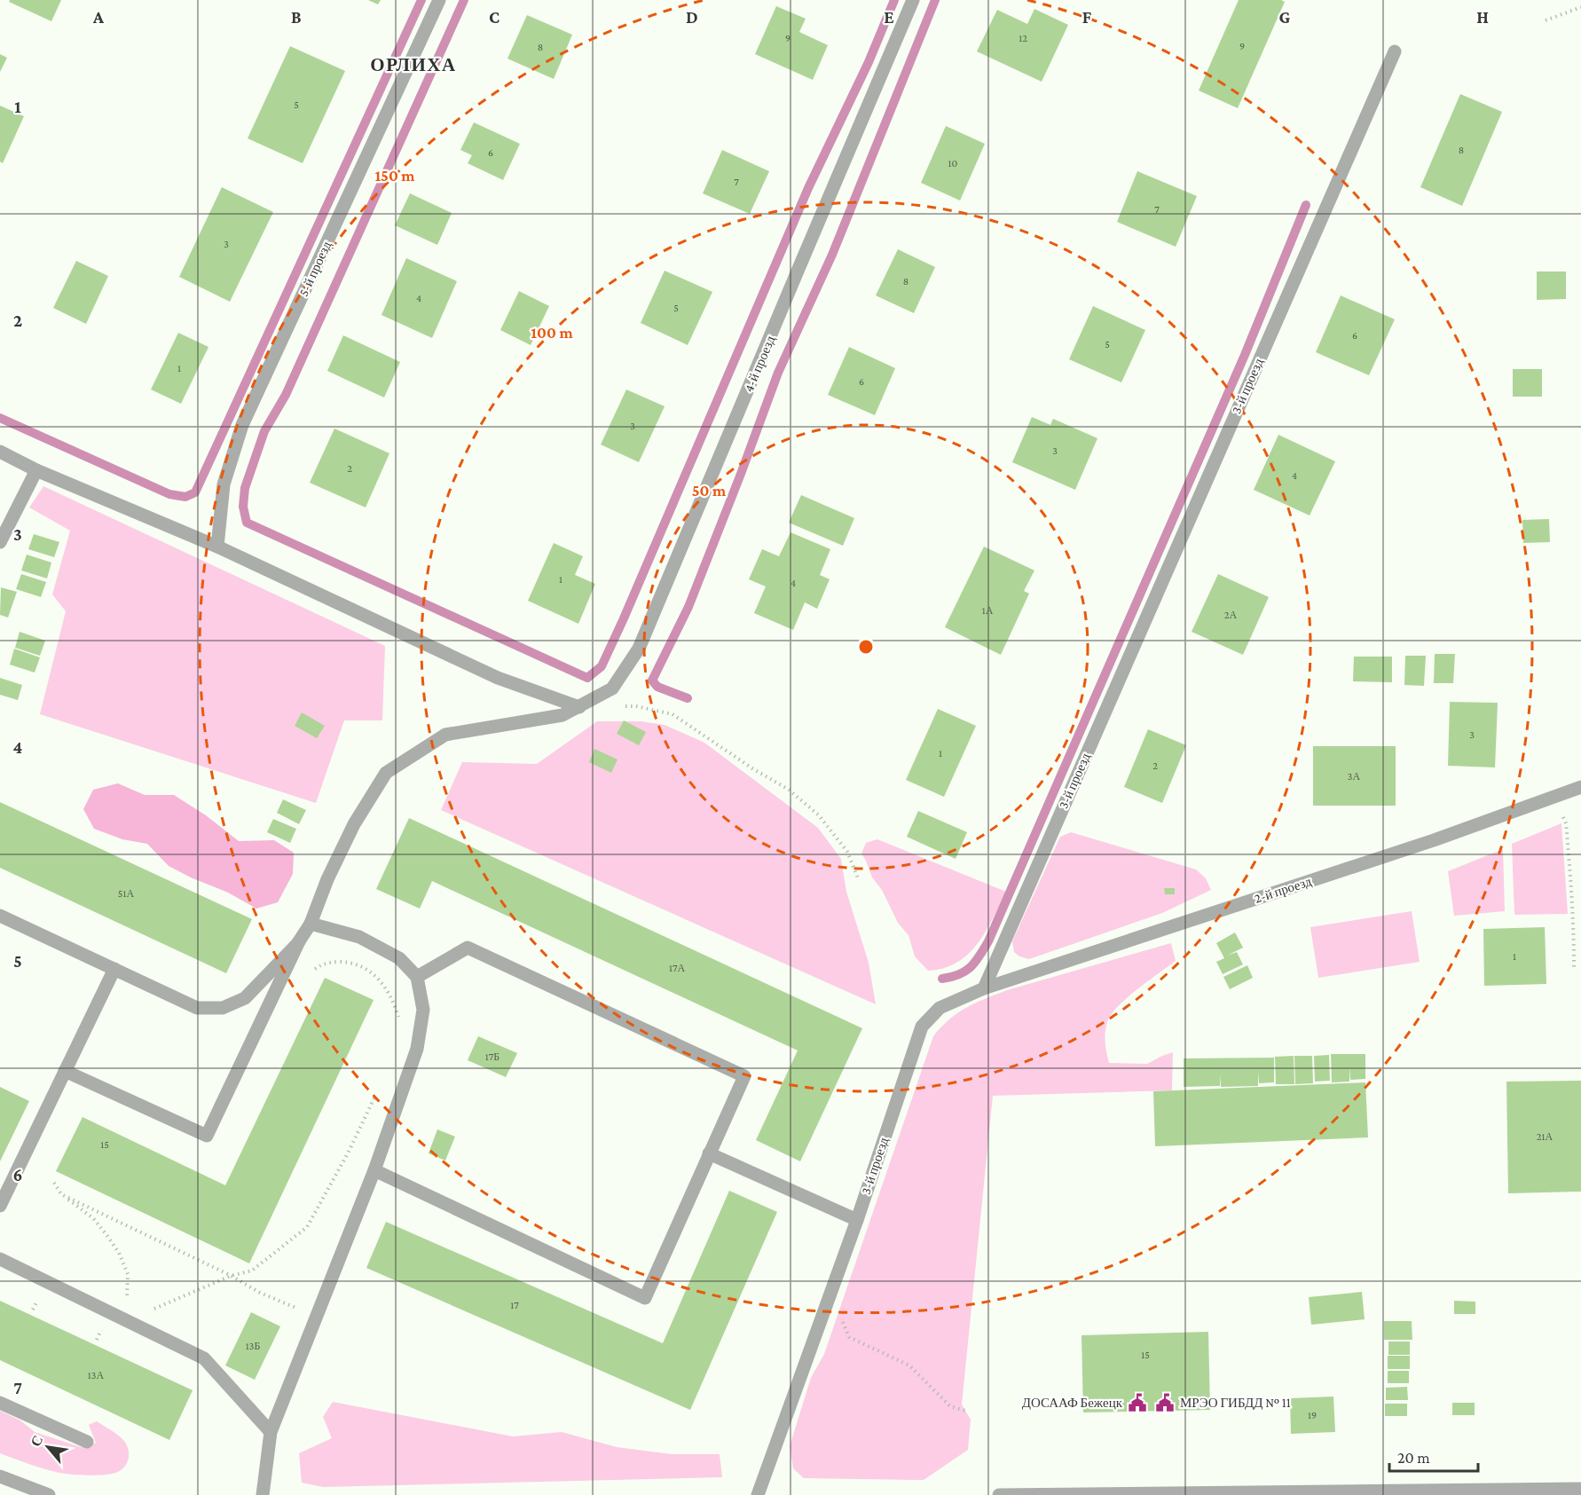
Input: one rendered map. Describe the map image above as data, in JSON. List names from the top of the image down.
{
  "streets": {
    "street": [
      "5-й проезд",
      "4-й проезд",
      "3-й проезд",
      "2-й проезд"
    ]
  },
  "crossings": [
    ["3-й проезд", "2-й проезд"]
  ],
  "districts": ["ОРЛИХА"],
  "places": {
    "public building": ["ДОСААФ Бежецк", "МРЭО ГИБДД № 11"]
  },
  "house_numbers": [
    "9",
    "12",
    "9",
    "8",
    "5",
    "8",
    "6",
    "10",
    "7",
    "7",
    "3",
    "8",
    "4",
    "5",
    "6",
    "5",
    "1",
    "6",
    "3",
    "3",
    "2",
    "4",
    "1",
    "4",
    "1А",
    "2А",
    "3",
    "1",
    "2",
    "3А",
    "51А",
    "1",
    "17А",
    "17Б",
    "21А",
    "15",
    "17",
    "13Б",
    "15",
    "13А",
    "19"
  ],
  "scale_bar": "20 m",
  "north": "top left",
  "grid": {
    "columns": [
      "A",
      "B",
      "C",
      "D",
      "E",
      "F",
      "G",
      "H"
    ],
    "rows": [
      "1",
      "2",
      "3",
      "4",
      "5",
      "6",
      "7"
    ]
  },
  "rings": ["150 m", "100 m", "50 m"]
}
